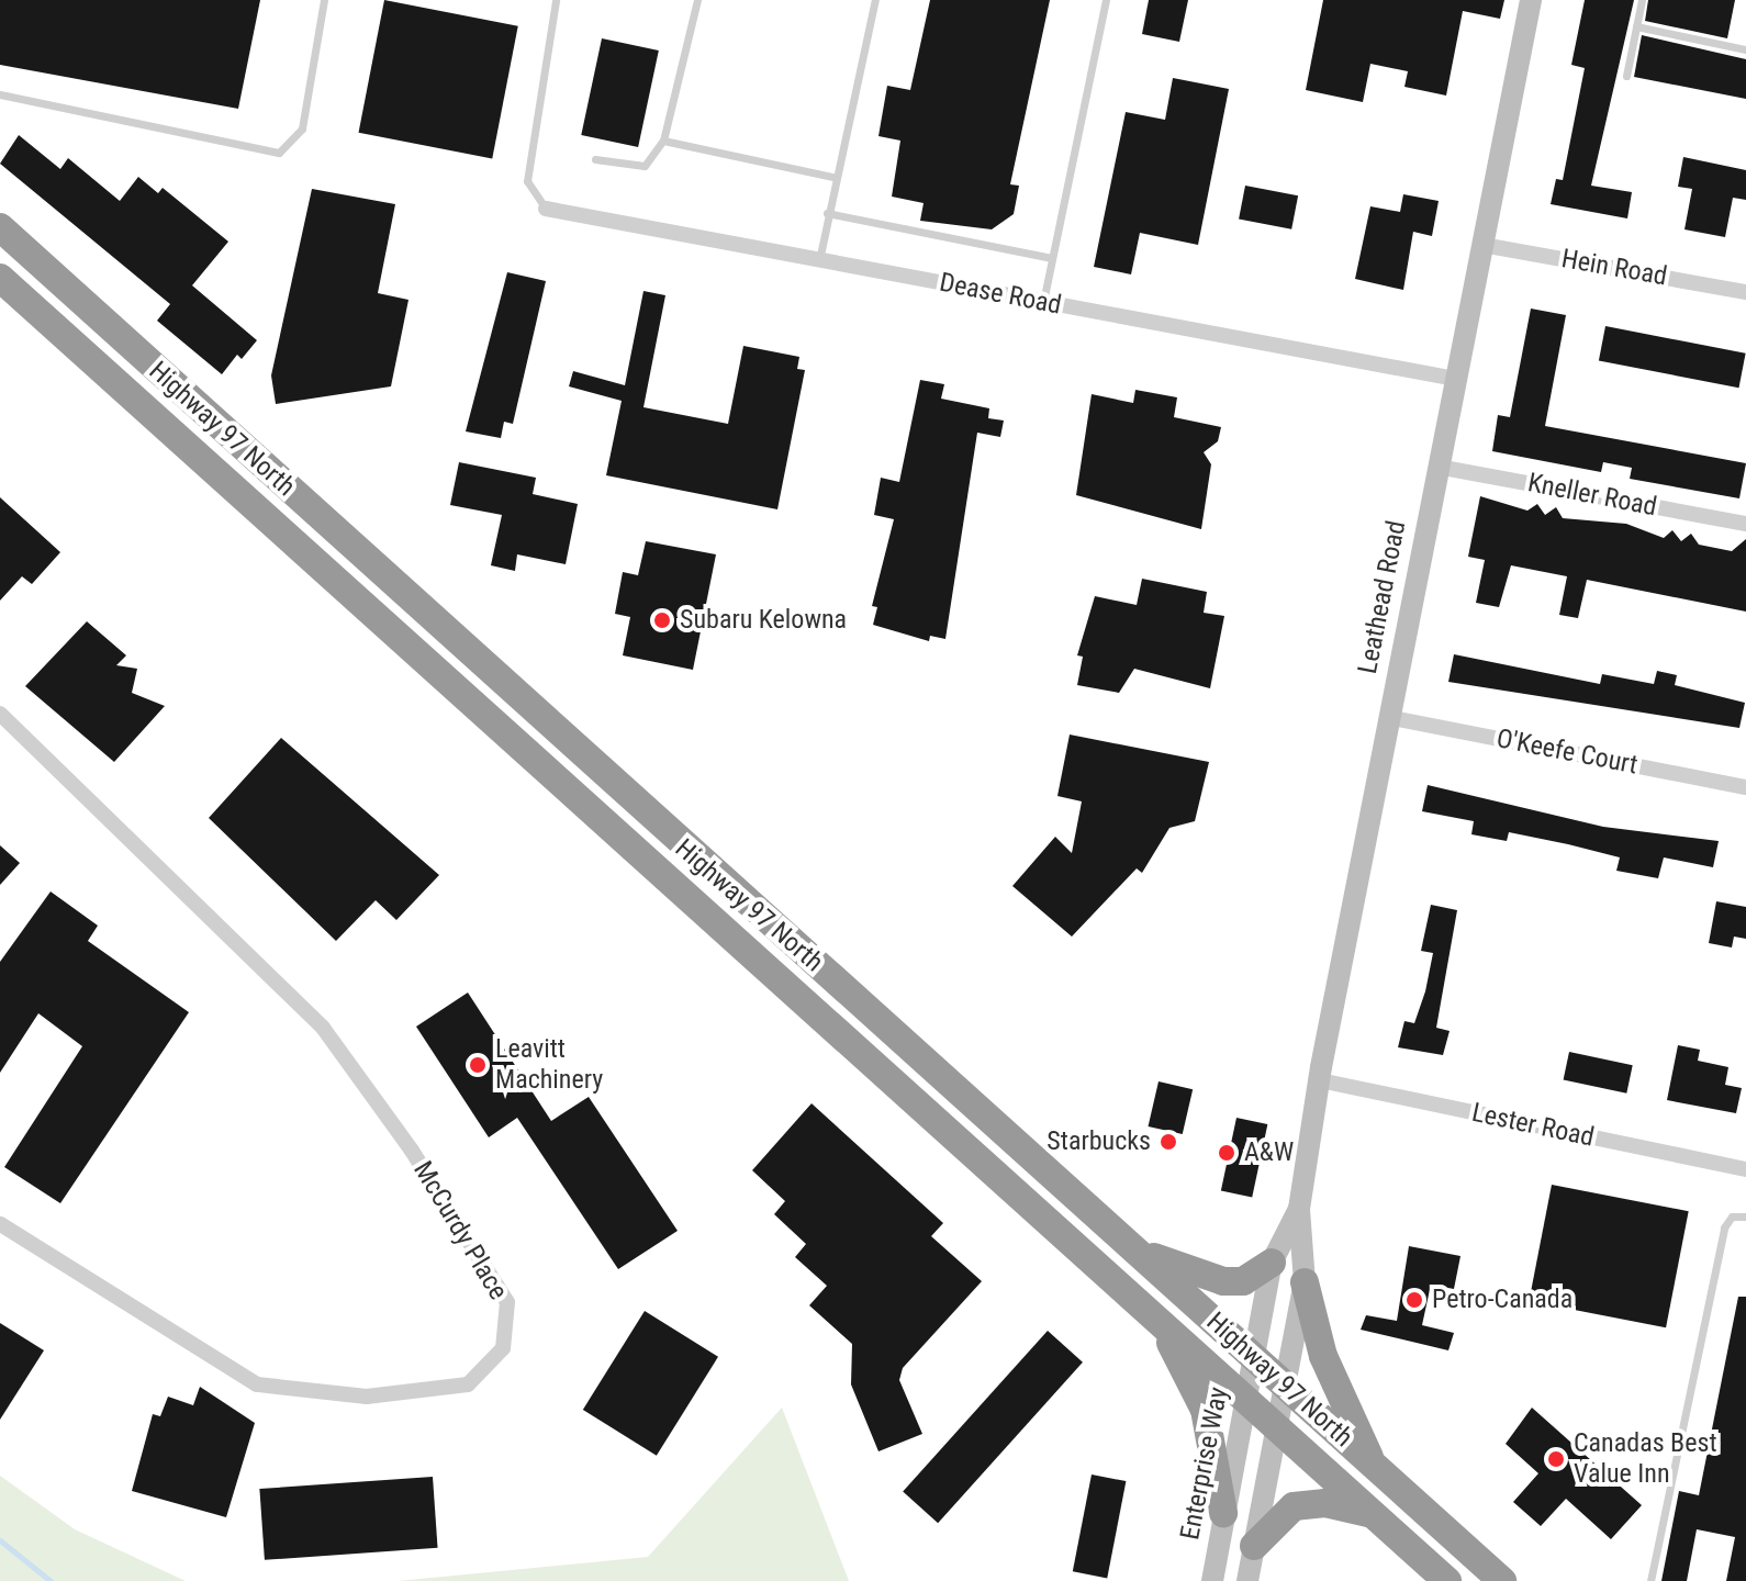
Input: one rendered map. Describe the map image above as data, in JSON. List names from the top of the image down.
{
  "streets": {
    "highway": ["Highway 97 North"],
    "street": [
      "Hein Road",
      "Dease Road",
      "Kneller Road",
      "Leathead Road",
      "O'Keefe Court",
      "Lester Road",
      "McCurdy Place",
      "Enterprise Way"
    ]
  },
  "crossings": [
    ["Hein Road", "Leathead Road"],
    ["Dease Road", "Leathead Road"],
    ["Highway 97 North", "Leathead Road"],
    ["Highway 97 North", "Enterprise Way"],
    ["Kneller Road", "Leathead Road"],
    ["Leathead Road", "O'Keefe Court"],
    ["Leathead Road", "Lester Road"],
    ["Leathead Road", "Enterprise Way"]
  ],
  "places": [
    "Subaru Kelowna",
    "Leavitt Machinery",
    "Starbucks",
    "A&W",
    "Petro-Canada",
    "Canadas Best Value Inn"
  ]
}
